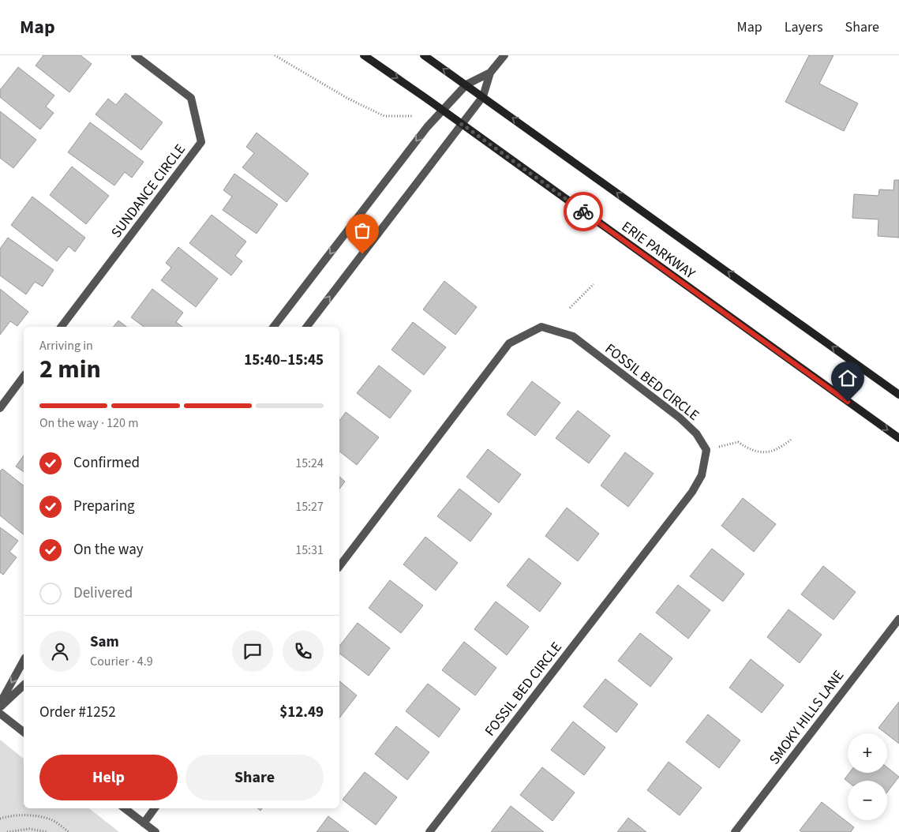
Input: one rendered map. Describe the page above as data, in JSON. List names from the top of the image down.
{
  "streets": {
    "main road": ["ERIE PARKWAY"],
    "street": ["SUNDANCE CIRCLE", "FOSSIL BED CIRCLE", "SMOKY HILLS LANE"]
  },
  "page": {
    "header": "Map",
    "nav": ["Map", "Layers", "Share"],
    "heading": ["2 min", "Arriving in", "15:40–15:45"],
    "panel": [
      "Sam",
      "Courier · 4.9",
      "Order #1252",
      "$12.49"
    ],
    "bar": "On the way · 120 m",
    "list": [
      ["Confirmed", "15:24"],
      ["Preparing", "15:27"],
      ["On the way", "15:31"],
      "Delivered"
    ],
    "map_buttons": ["+", "−"],
    "buttons": ["Help", "Share"]
  }
}
